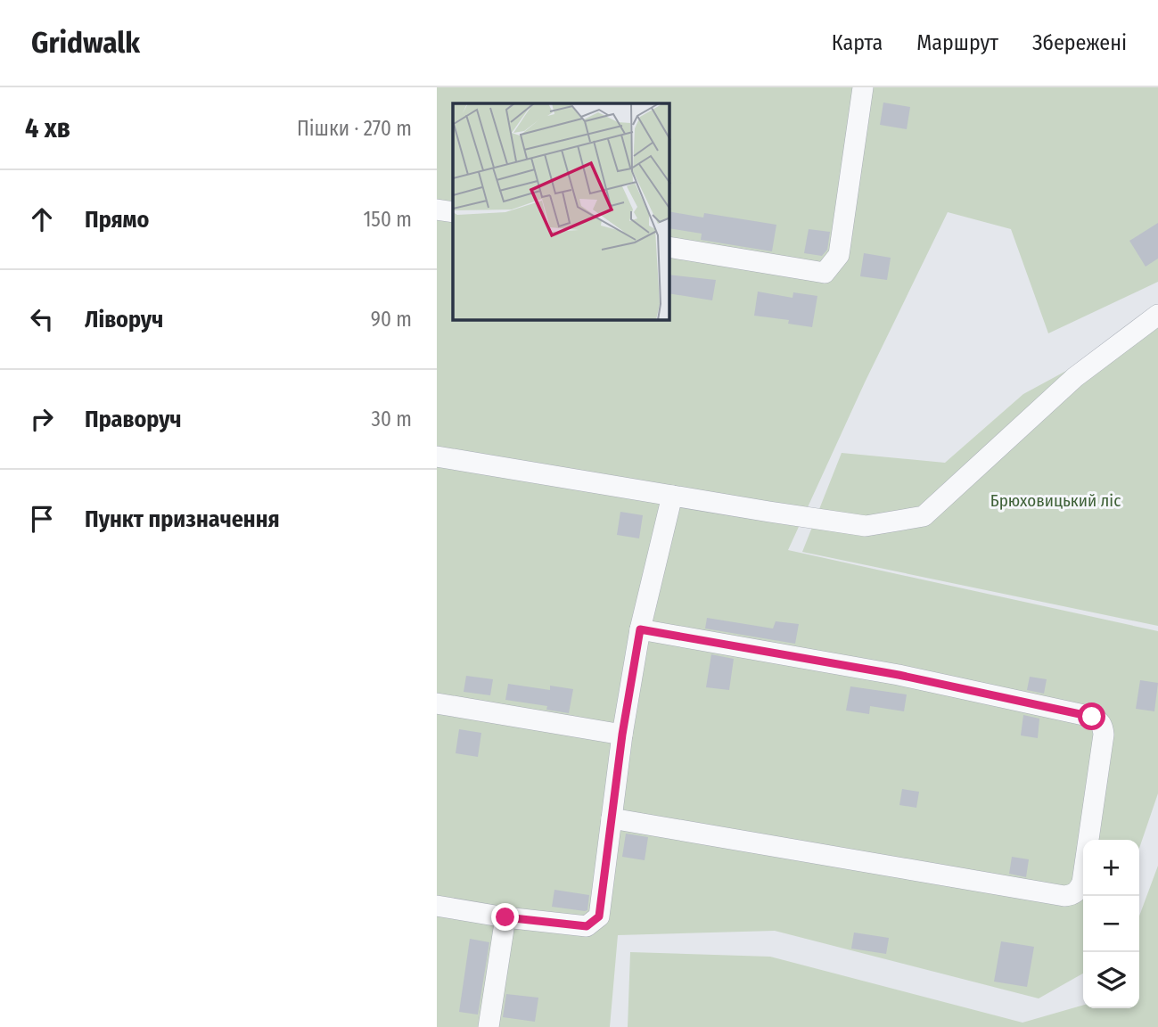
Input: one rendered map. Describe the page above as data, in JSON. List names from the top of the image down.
{
  "parks": ["Брюховицький ліс"],
  "page": {
    "header": "Gridwalk",
    "nav": ["Карта", "Маршрут", "Збережені"],
    "heading": ["4 хв", "Пішки · 270 m"],
    "list": [
      ["Прямо", "150 m"],
      ["Ліворуч", "90 m"],
      ["Праворуч", "30 m"],
      "Пункт призначення"
    ],
    "map_buttons": ["+", "−"]
  }
}
